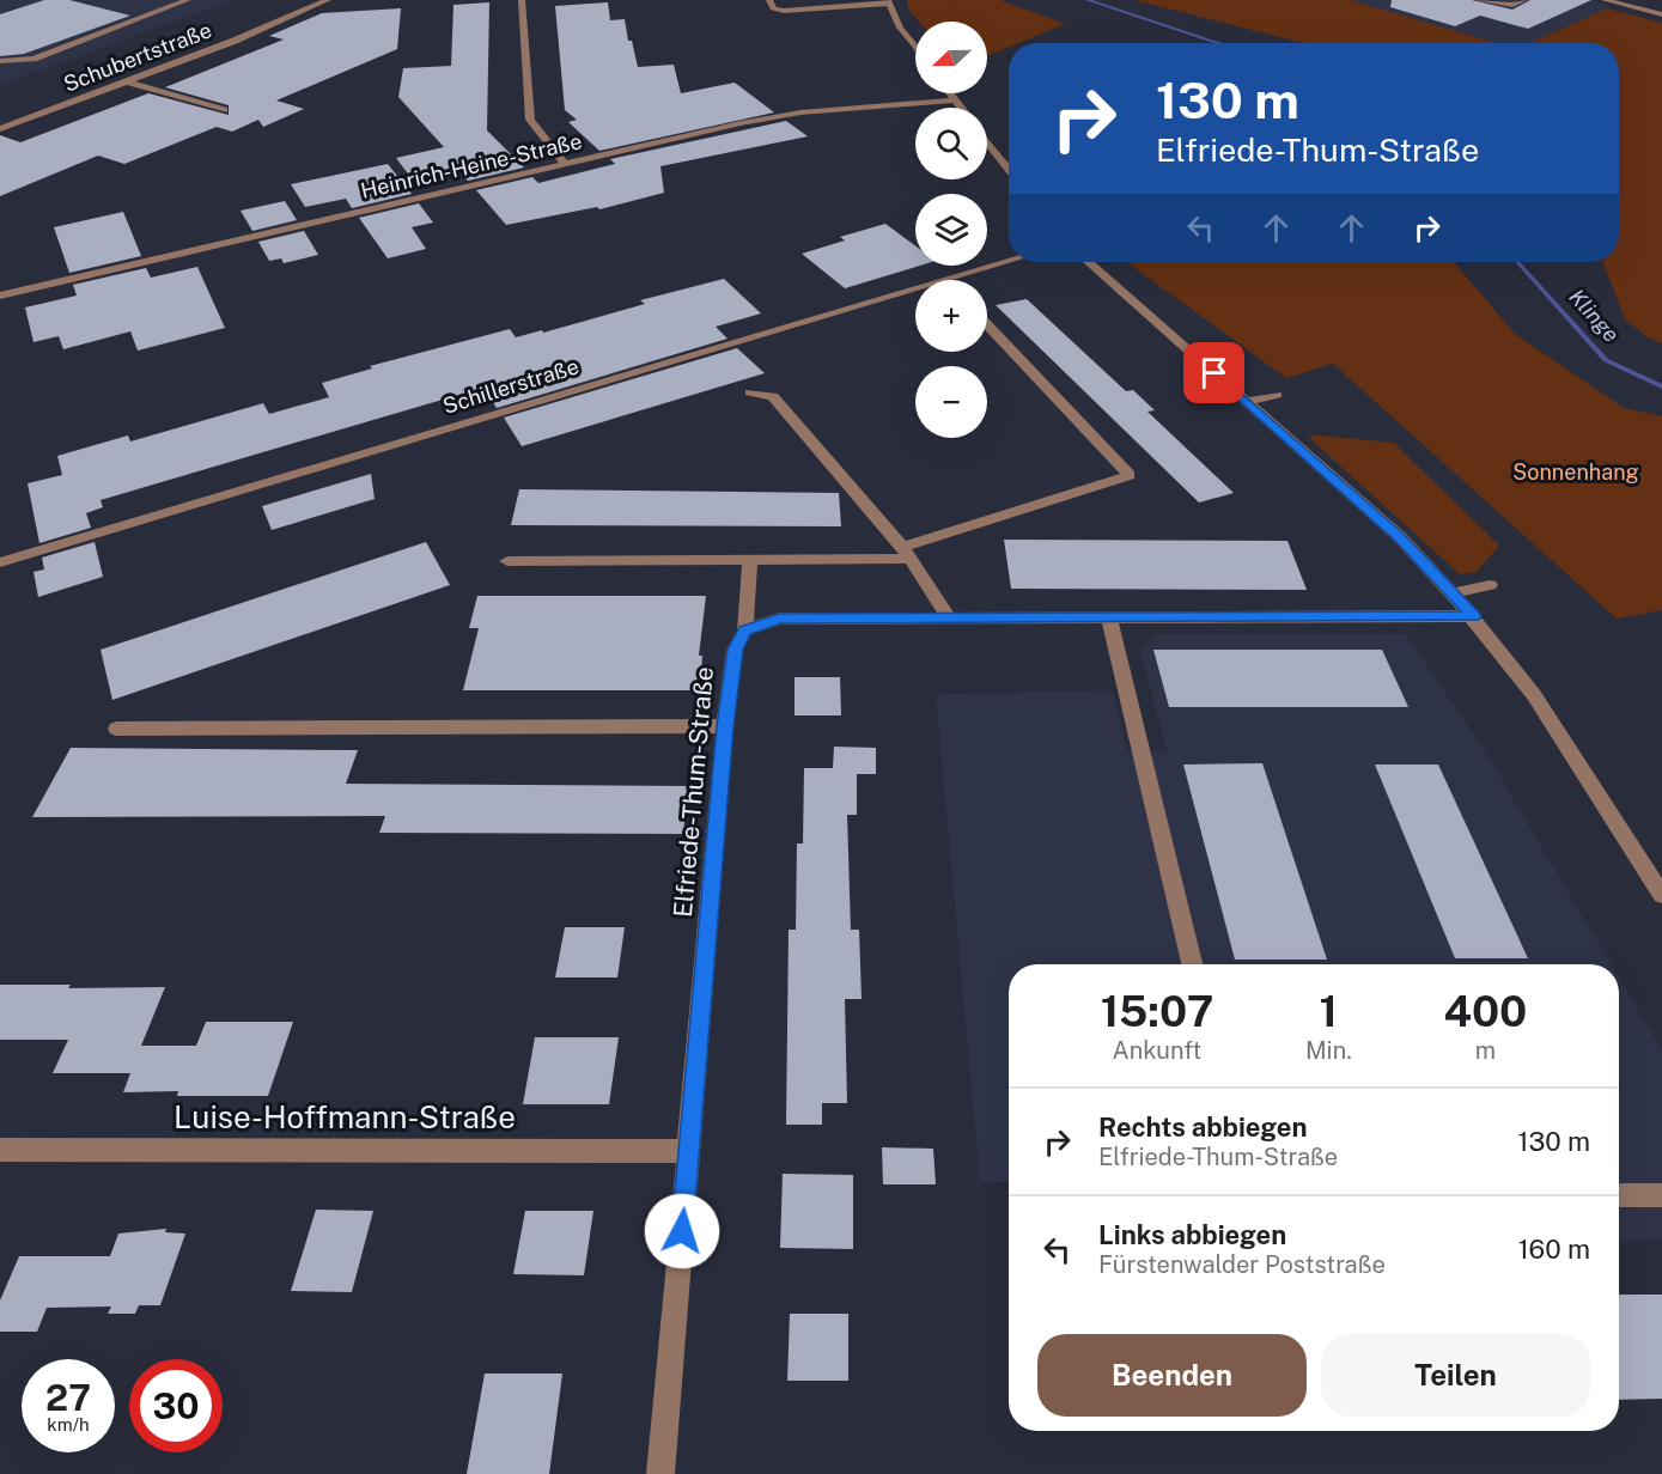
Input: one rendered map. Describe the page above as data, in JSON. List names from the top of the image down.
{
  "streets": {
    "street": [
      "Schubertstraße",
      "Heinrich-Heine-Straße",
      "Schillerstraße",
      "Elfriede-Thum-Straße",
      "Luise-Hoffmann-Straße"
    ]
  },
  "crossings": [
    ["Elfriede-Thum-Straße", "Luise-Hoffmann-Straße"]
  ],
  "water": ["Klinge"],
  "parks": ["Sonnenhang"],
  "north": "left",
  "page": {
    "map_buttons": ["+", "−"],
    "turn": ["130 m", "Elfriede-Thum-Straße"],
    "eta": [
      "15:07",
      "Ankunft",
      "1",
      "Min.",
      "400",
      "m"
    ],
    "list": [
      {
        "name": "Rechts abbiegen",
        "note": "Elfriede-Thum-Straße",
        "value": "130 m"
      },
      {
        "name": "Links abbiegen",
        "note": "Fürstenwalder Poststraße",
        "value": "160 m"
      }
    ],
    "buttons": ["Beenden", "Teilen"],
    "speed": "27 km/h",
    "limit": "30"
  }
}
